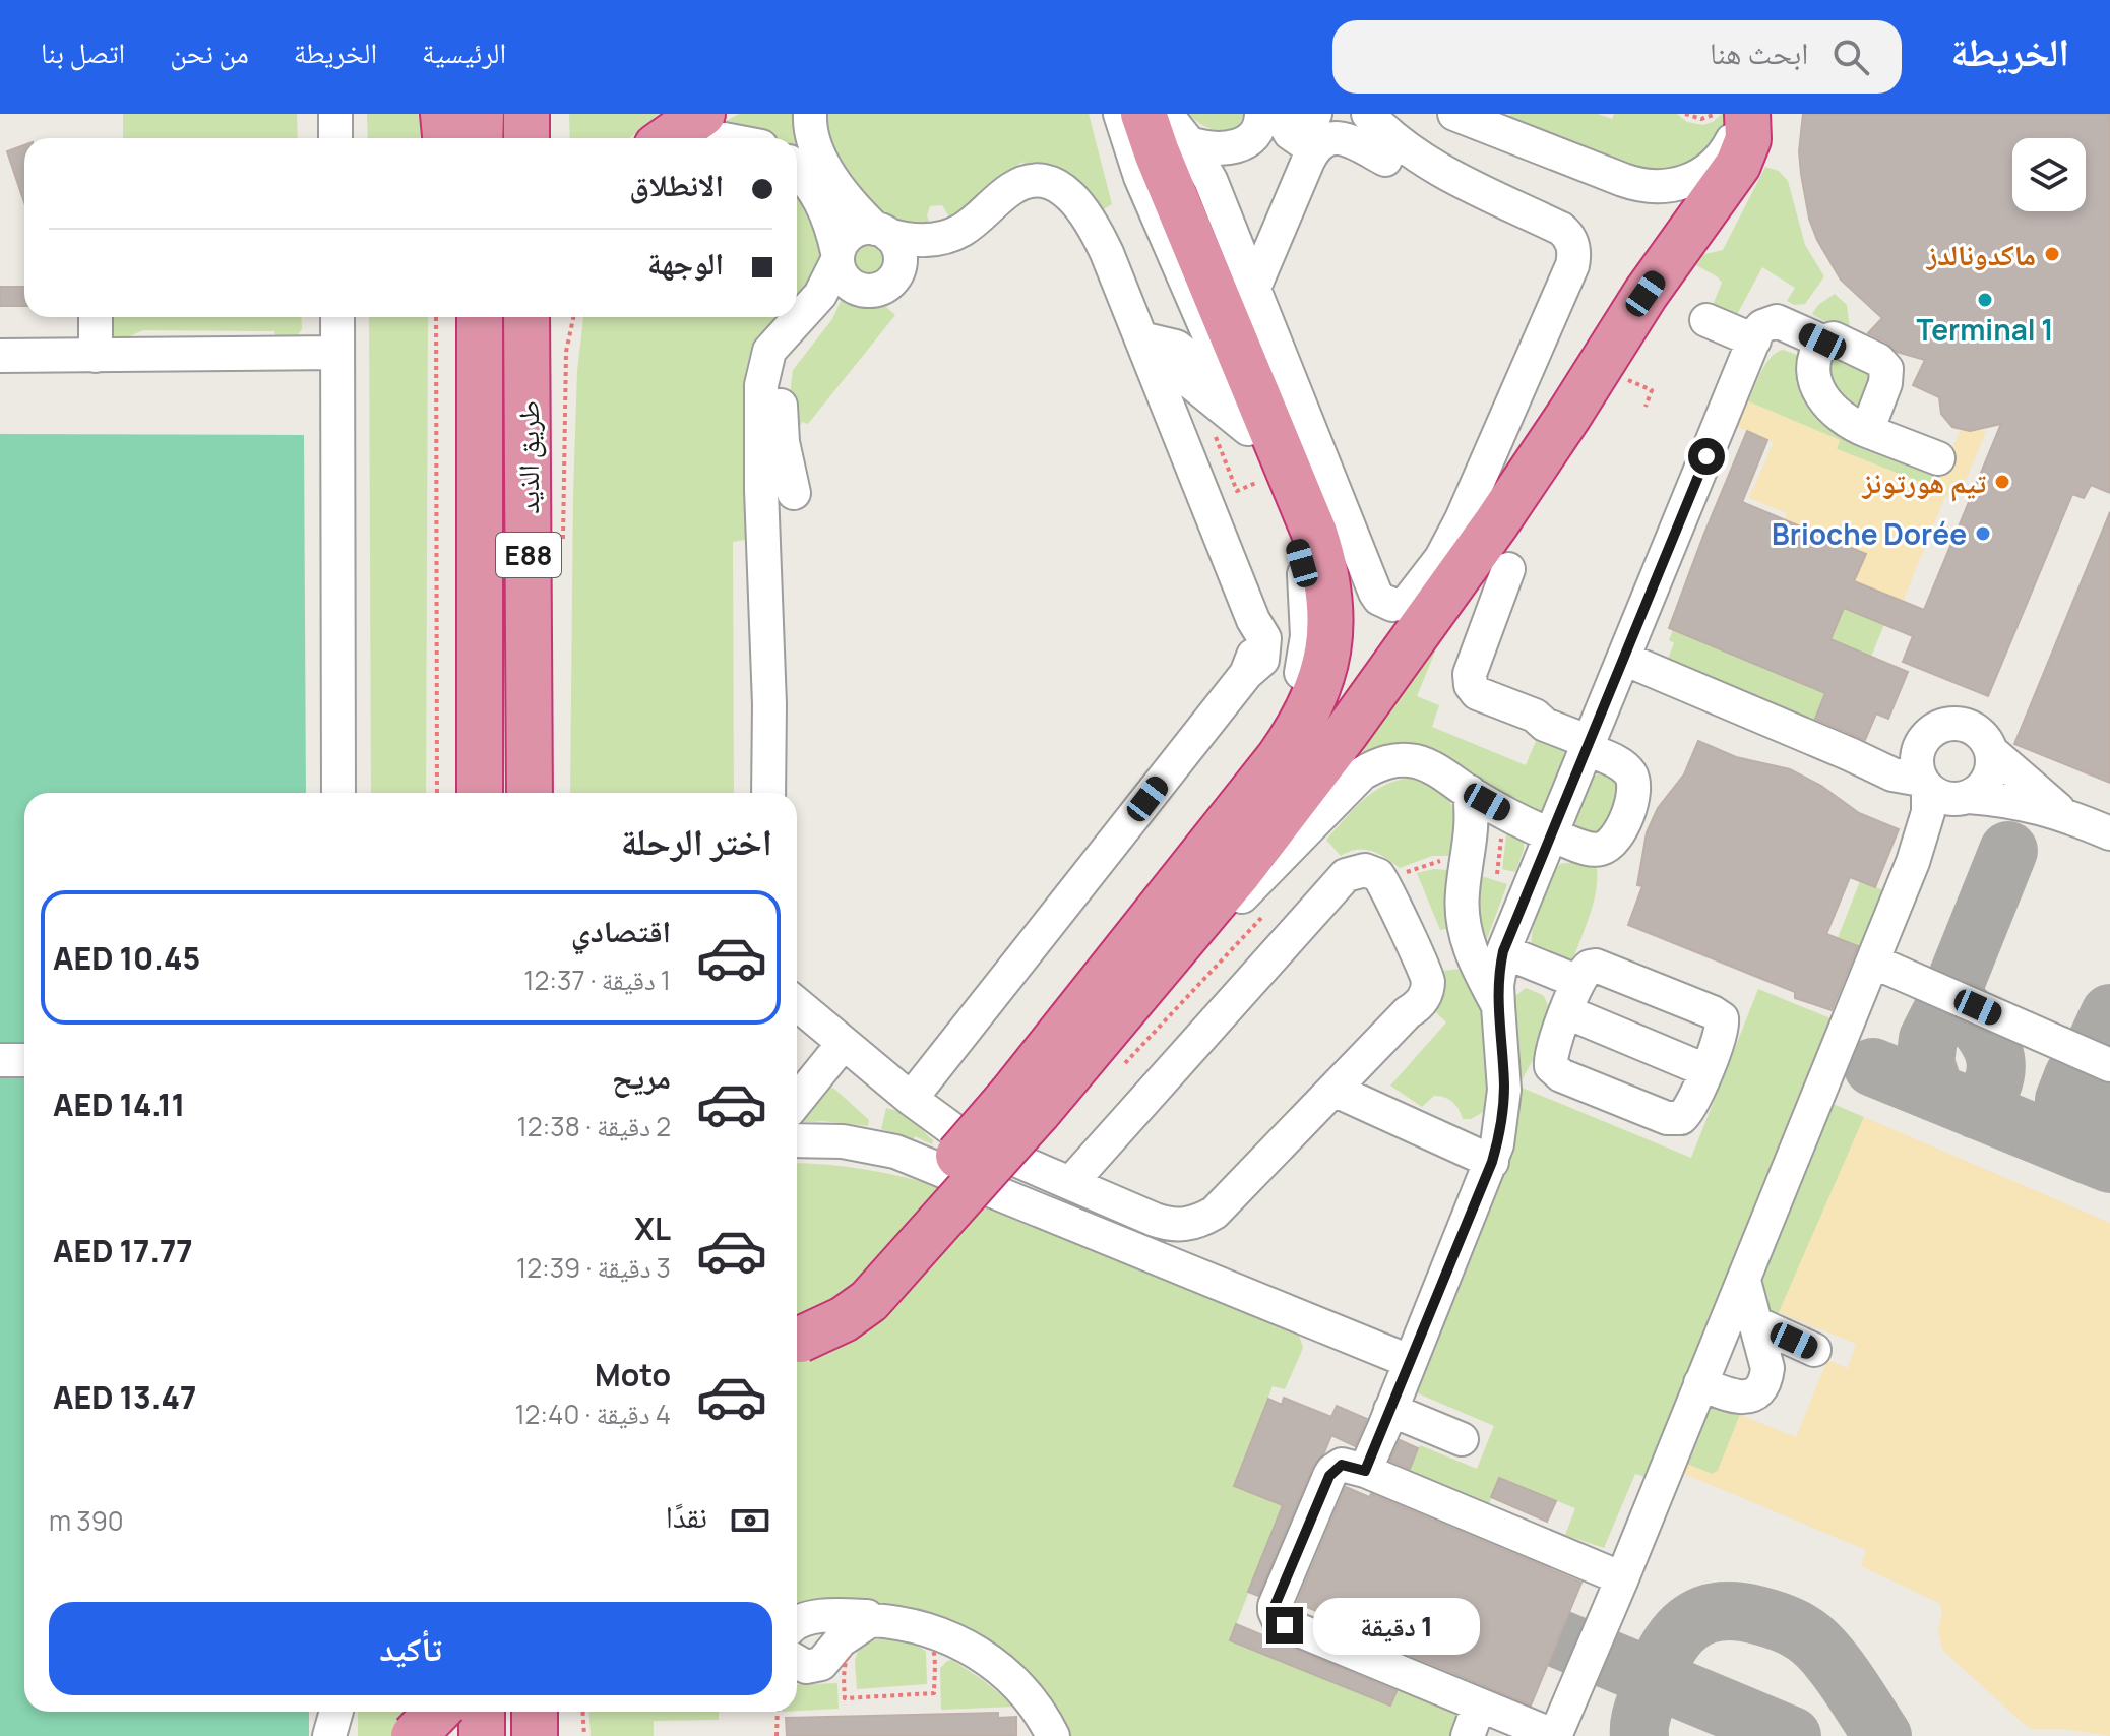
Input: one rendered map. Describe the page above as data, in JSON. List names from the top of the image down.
{
  "streets": {
    "highway": ["طريق الذيد", "E88"]
  },
  "places": [
    "ماكدونالدز",
    "Terminal 1",
    "تيم هورتونز",
    "Brioche Dorée"
  ],
  "page": {
    "header": "الخريطة",
    "search": "ابحث هنا",
    "nav": [
      "الرئيسية",
      "الخريطة",
      "من نحن",
      "اتصل بنا"
    ],
    "banner": ["الانطلاق", "الوجهة"],
    "heading": "اختر الرحلة",
    "list": [
      {
        "name": "اقتصادي",
        "note": "1 دقيقة · 12:37",
        "value": "AED 10.45"
      },
      {
        "name": "مريح",
        "note": "2 دقيقة · 12:38",
        "value": "AED 14.11"
      },
      {
        "name": "XL",
        "note": "3 دقيقة · 12:39",
        "value": "AED 17.77"
      },
      {
        "name": "Moto",
        "note": "4 دقيقة · 12:40",
        "value": "AED 13.47"
      }
    ],
    "pay": ["نقدًا", "390 m"],
    "buttons": "تأكيد",
    "bubble": "1 دقيقة"
  }
}
